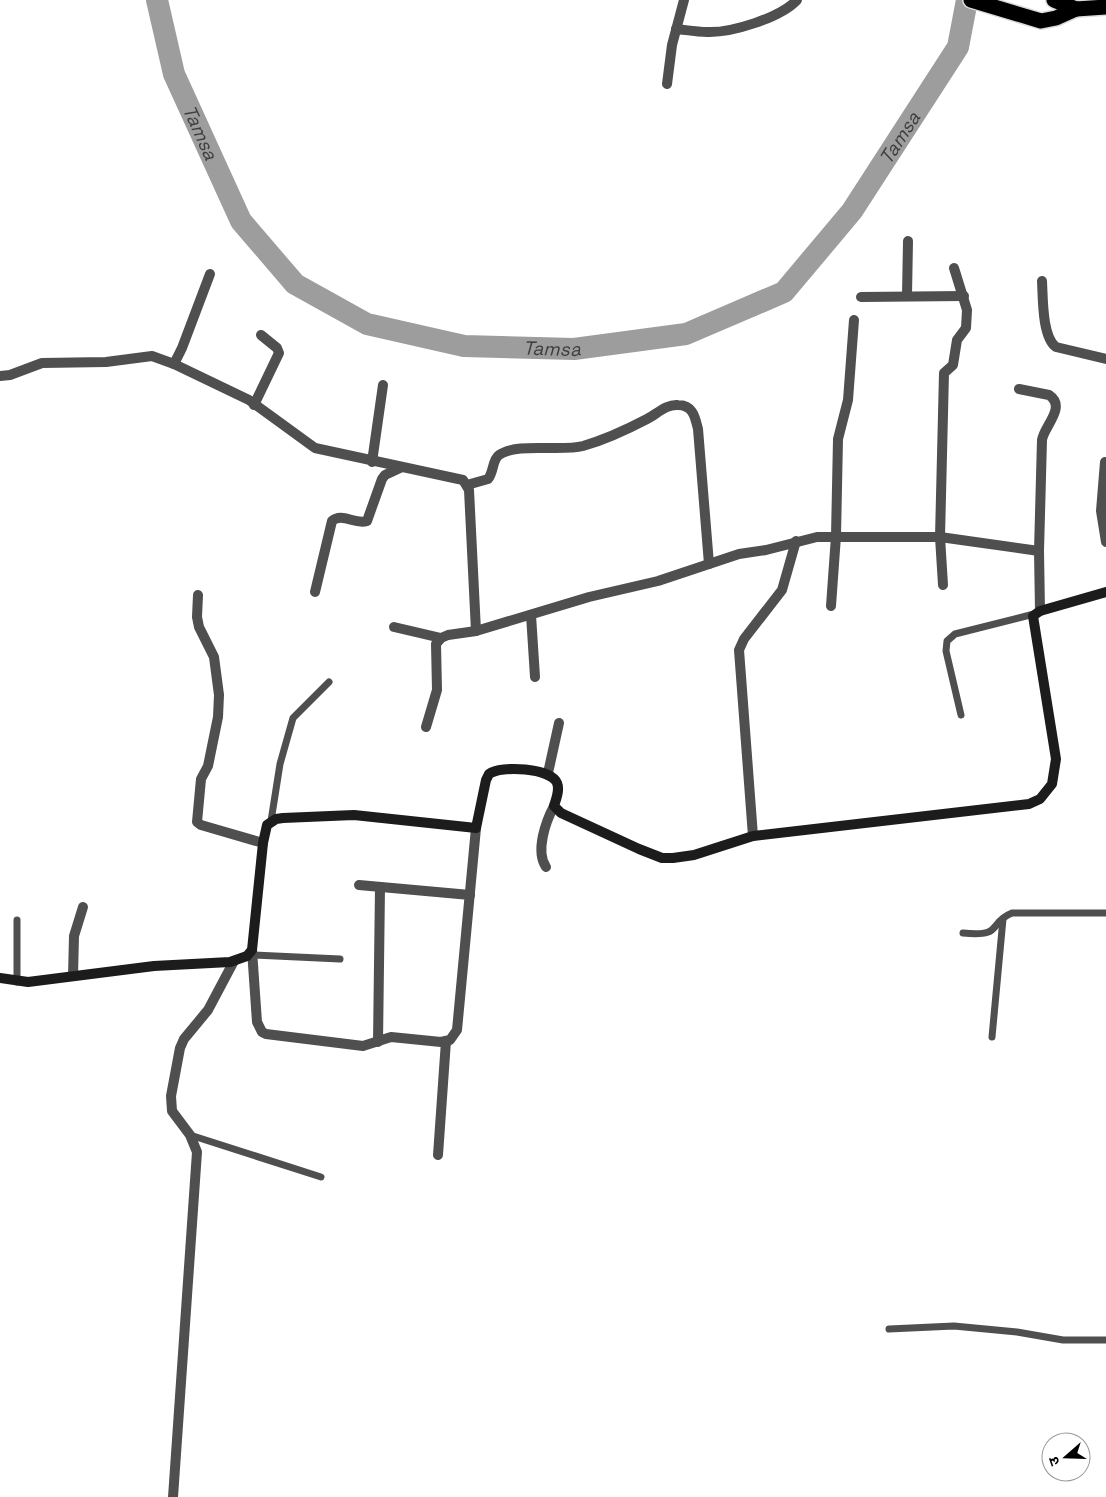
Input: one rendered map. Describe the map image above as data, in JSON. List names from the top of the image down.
{
  "water": ["Tamsa"],
  "north": "left"
}
